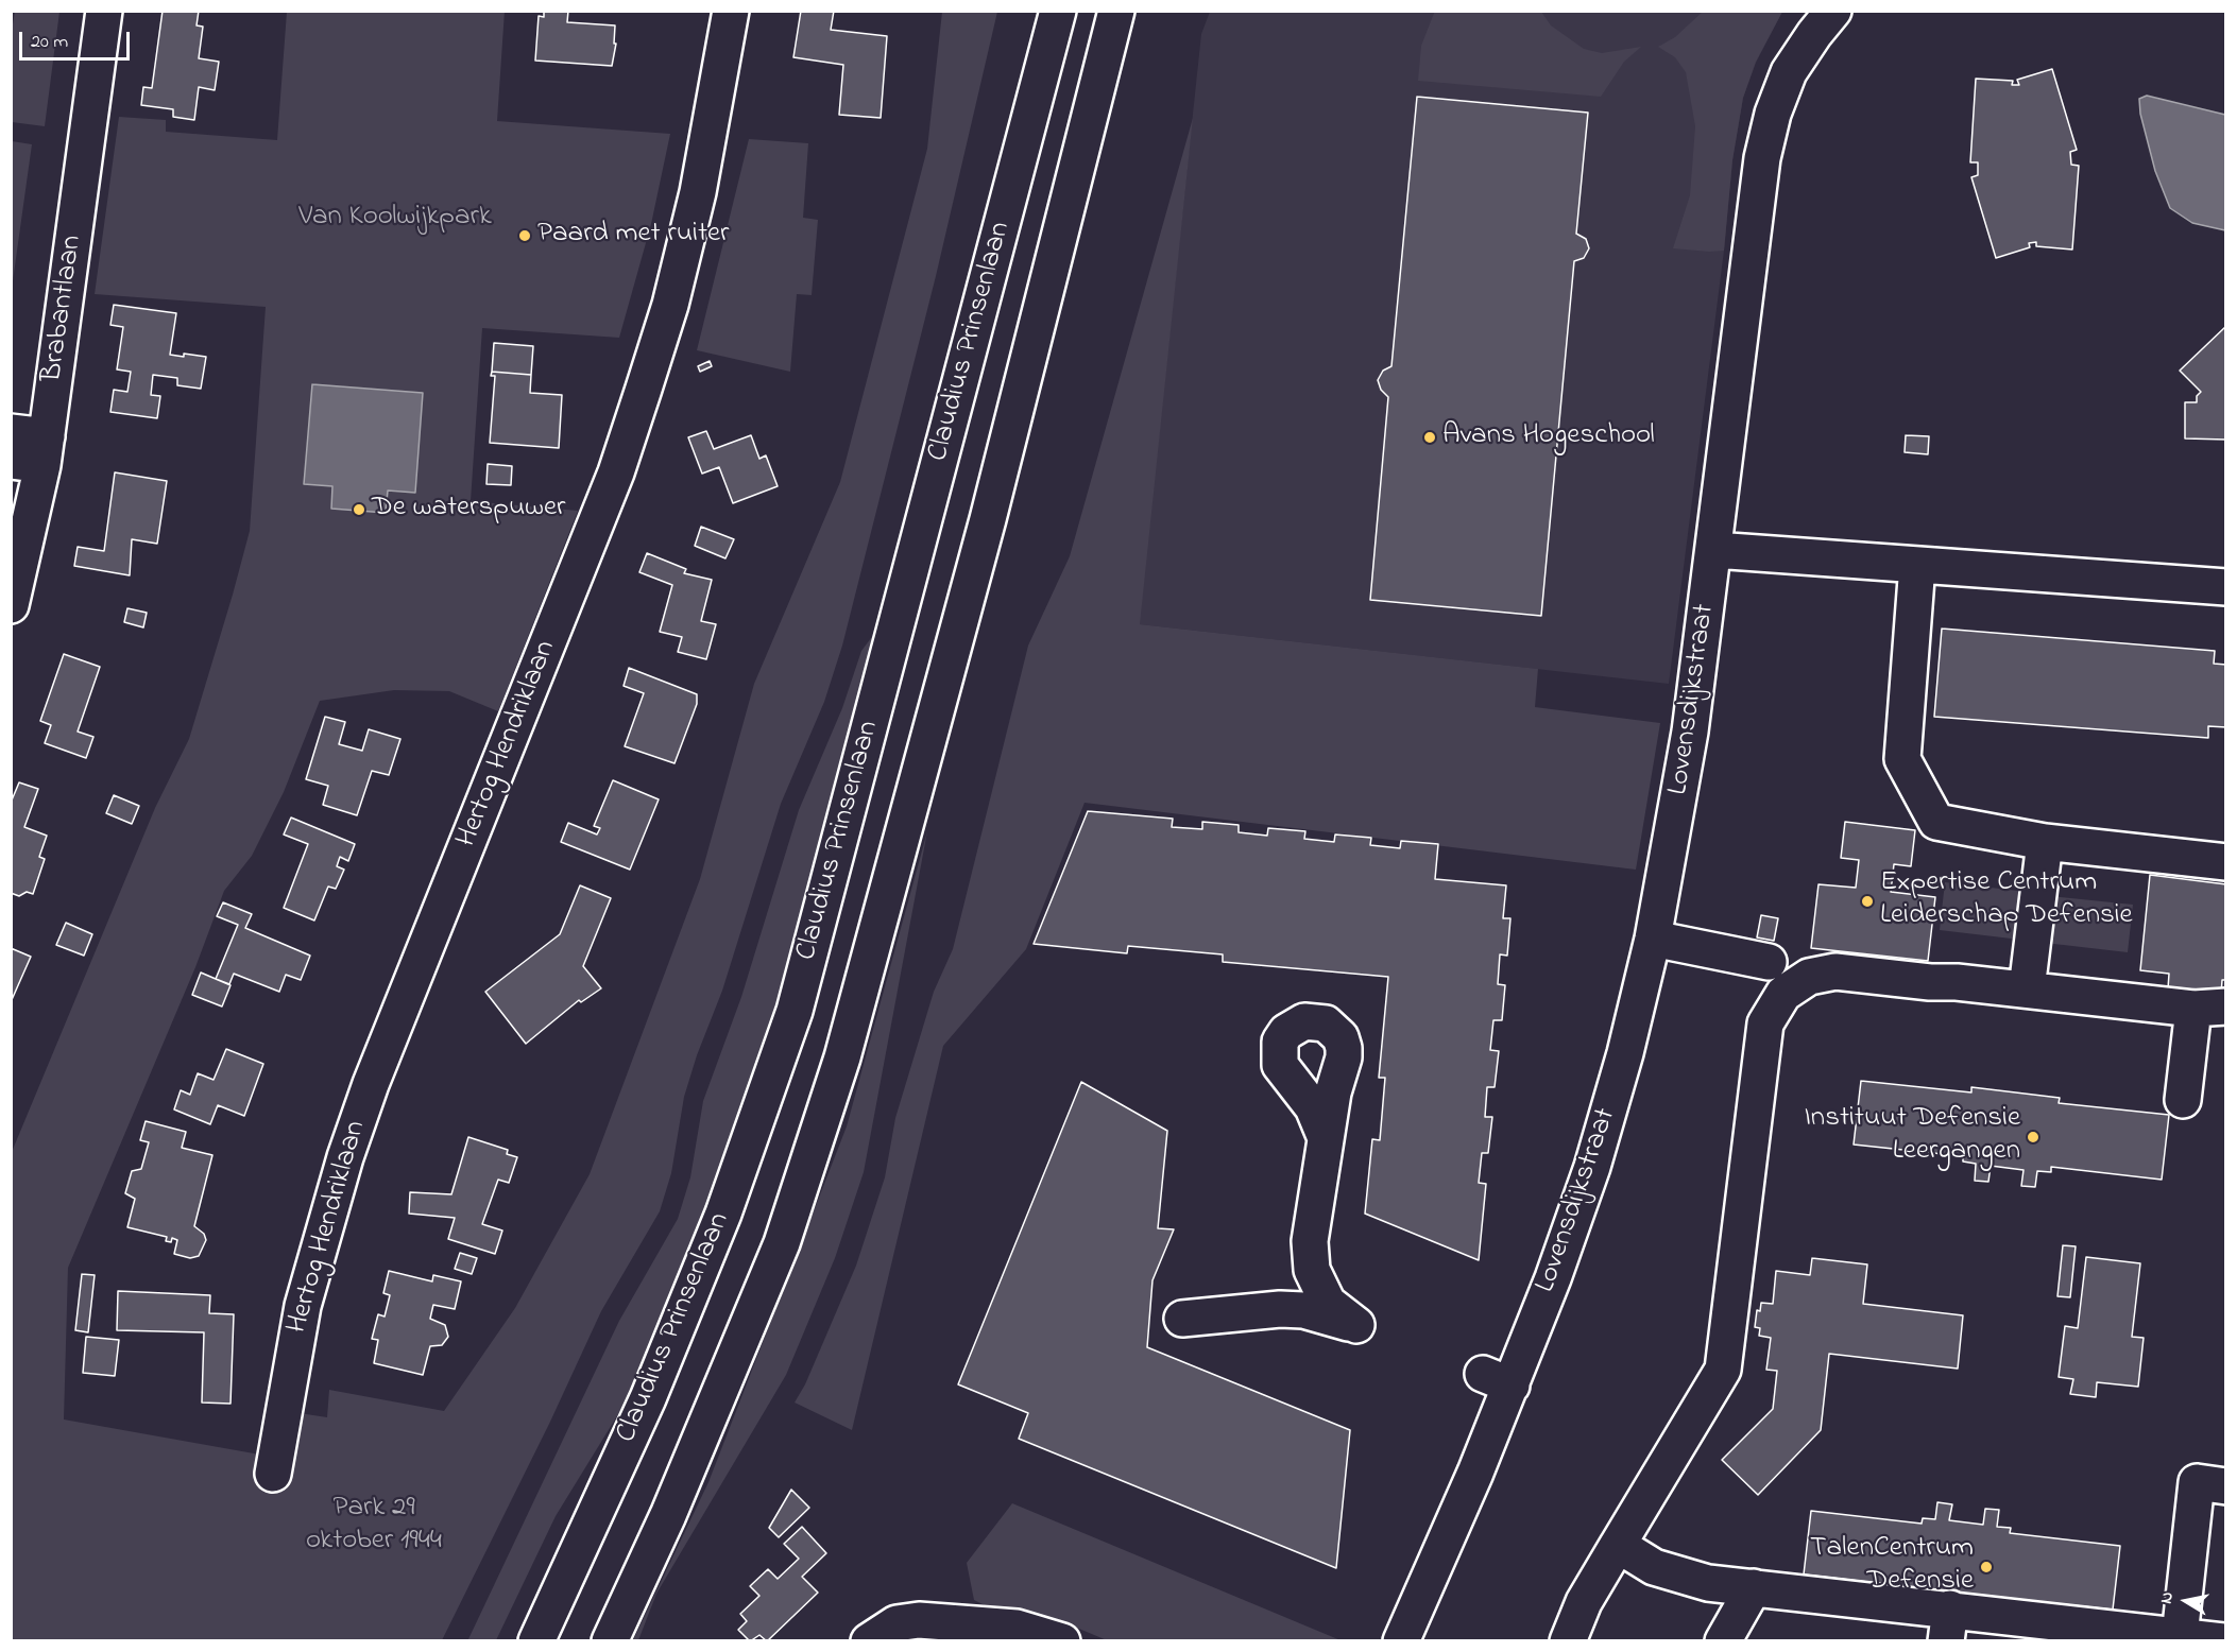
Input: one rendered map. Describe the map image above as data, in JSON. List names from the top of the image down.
{
  "streets": {
    "street": [
      "Brabantlaan",
      "Claudius Prinsenlaan",
      "Lovensdijkstraat",
      "Hertog Hendriklaan"
    ]
  },
  "parks": ["Van Koolwijkpark", "Park 29 oktober 1944"],
  "places": [
    "Paard met ruiter",
    "Avans Hogeschool",
    "De waterspuwer",
    "Expertise Centrum Leiderschap Defensie",
    "Instituut Defensie Leergangen",
    "TalenCentrum Defensie"
  ],
  "scale_bar": "20 m",
  "north": "left"
}
